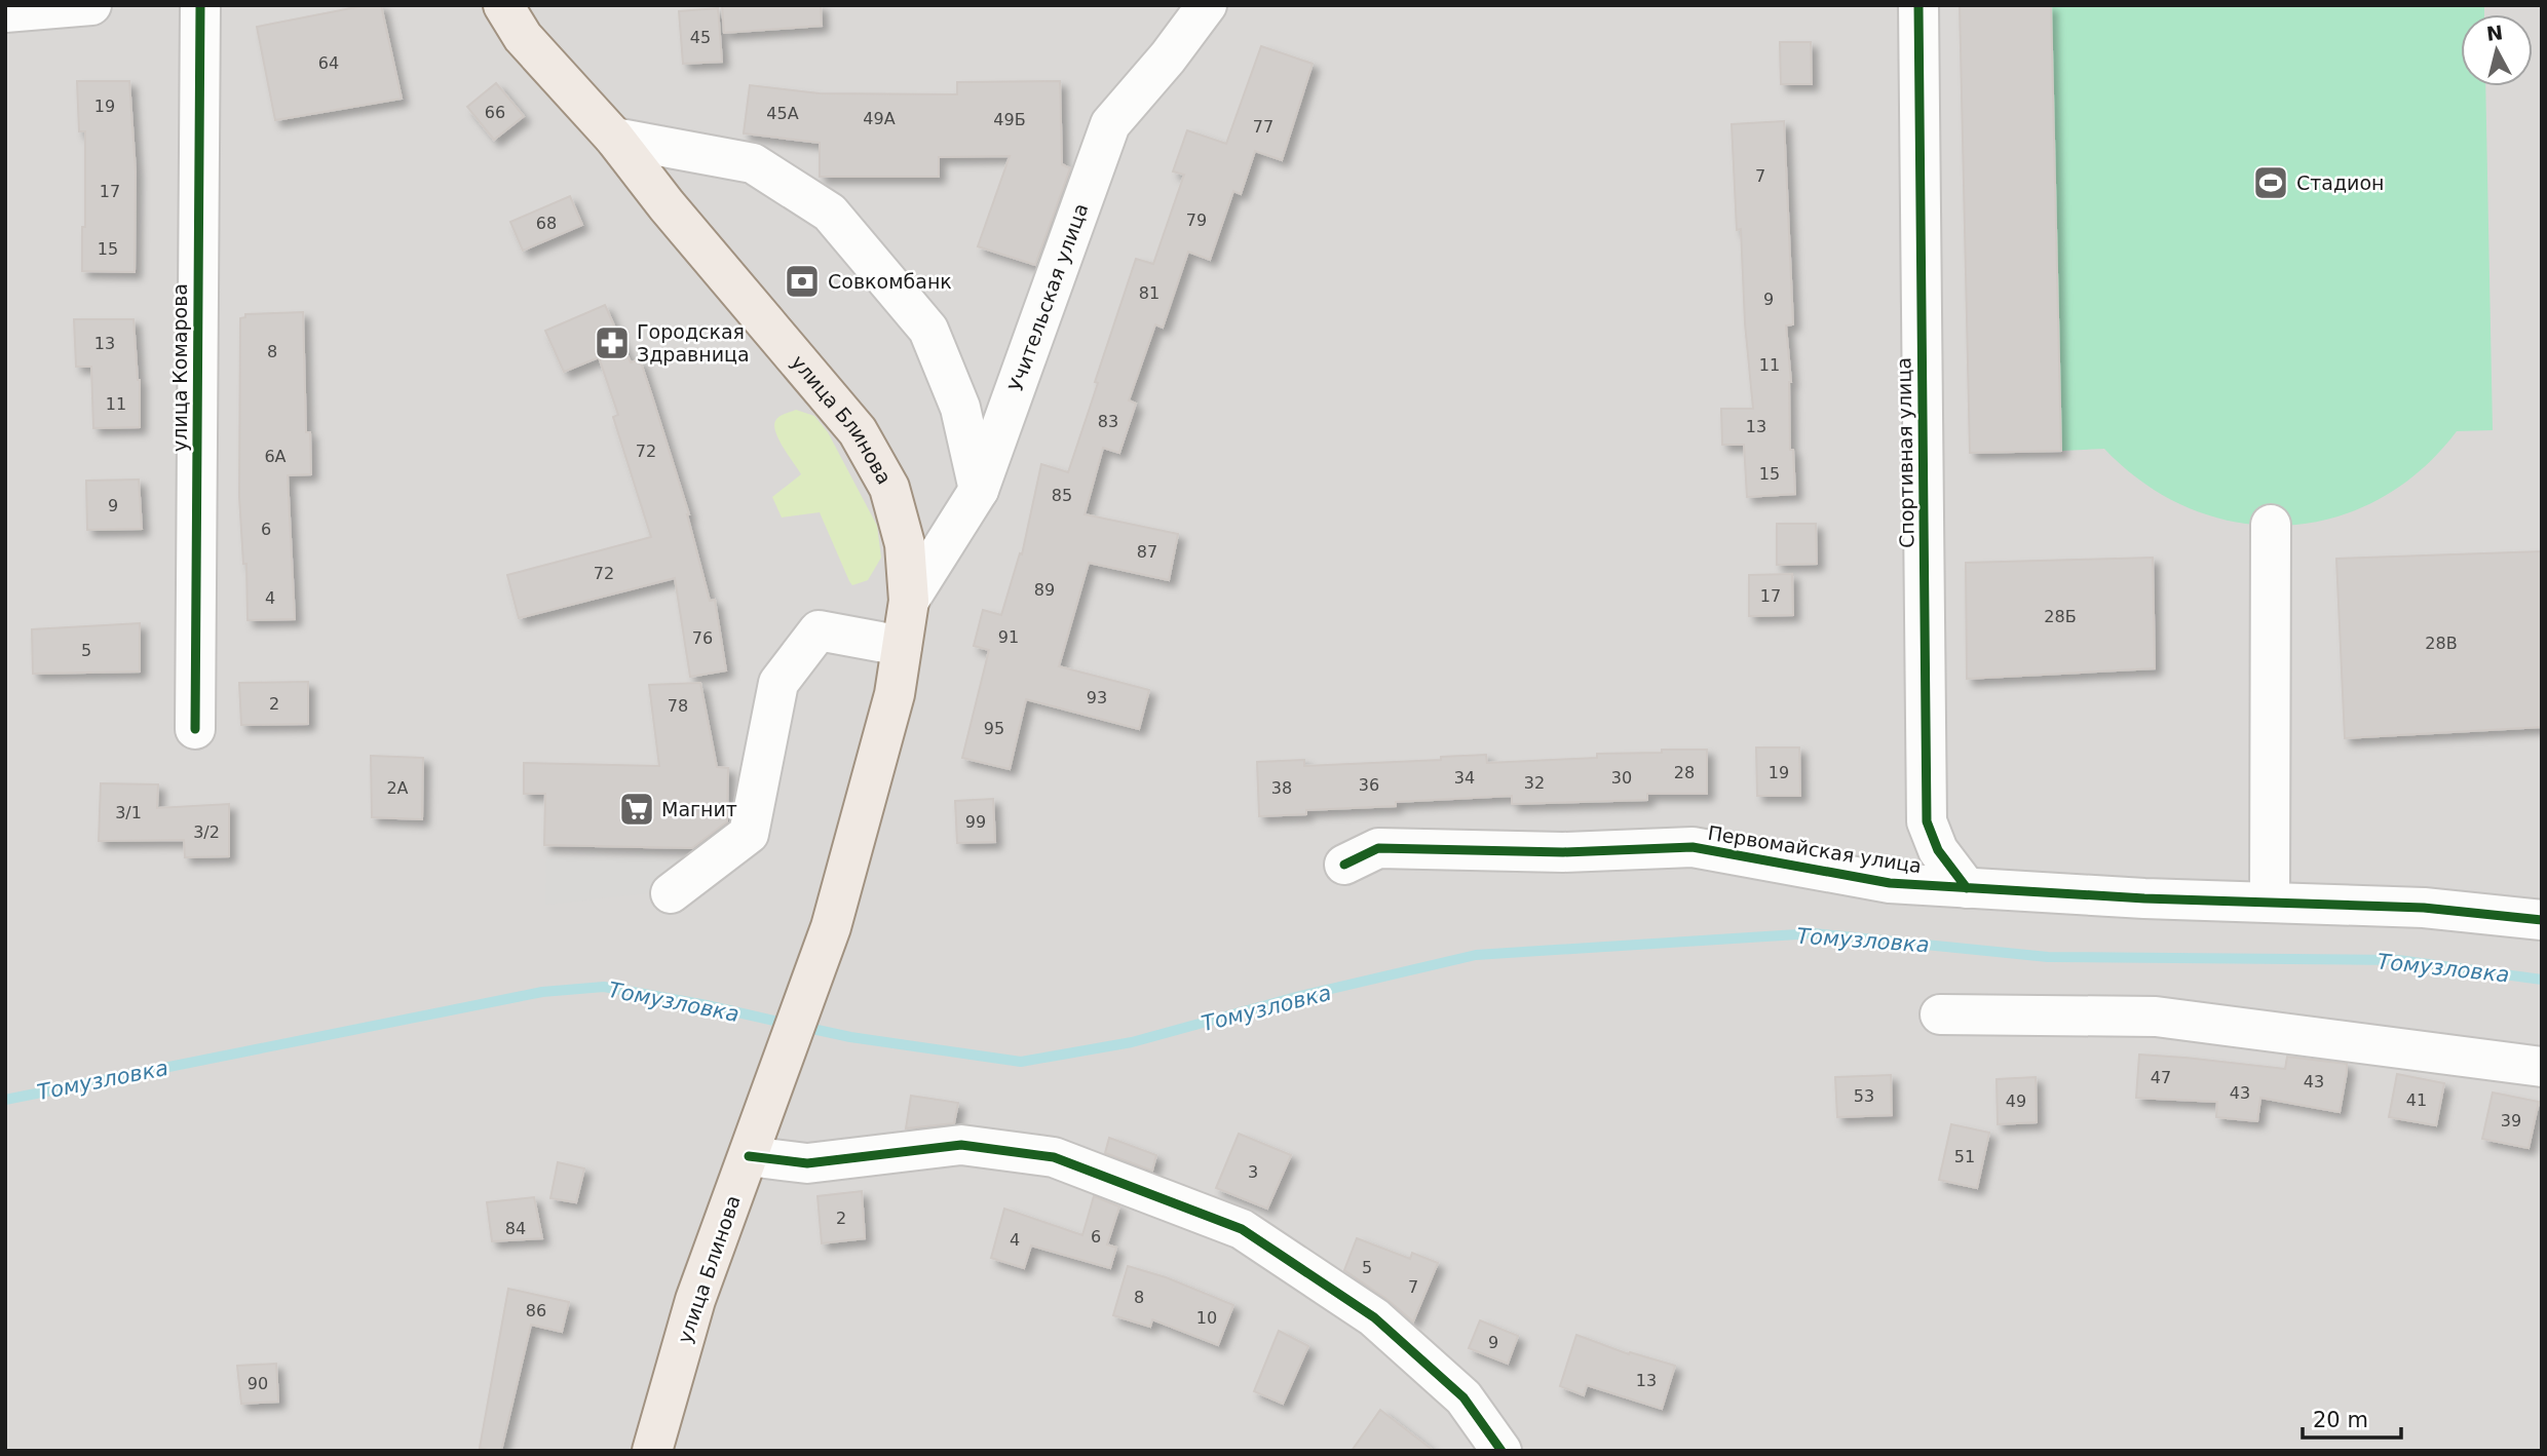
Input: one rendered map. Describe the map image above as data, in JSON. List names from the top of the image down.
{
  "streets": {
    "main road": ["улица Блинова"],
    "street": [
      "Учительская улица",
      "улица Комарова",
      "Спортивная улица",
      "Первомайская улица"
    ]
  },
  "crossings": [
    ["Учительская улица", "улица Блинова"],
    ["Спортивная улица", "Первомайская улица"]
  ],
  "water": ["Томузловка"],
  "places": {
    "sports": ["Стадион"],
    "bank": ["Совкомбанк"],
    "pharmacy": ["Городская Здравница"],
    "supermarket": ["Магнит"]
  },
  "house_numbers": [
    "45",
    "64",
    "19",
    "66",
    "45А",
    "49А",
    "49Б",
    "77",
    "7",
    "17",
    "79",
    "68",
    "15",
    "81",
    "9",
    "13",
    "8",
    "11",
    "11",
    "83",
    "13",
    "72",
    "6А",
    "15",
    "85",
    "9",
    "6",
    "87",
    "72",
    "89",
    "17",
    "4",
    "28Б",
    "91",
    "76",
    "28В",
    "5",
    "93",
    "2",
    "78",
    "95",
    "28",
    "19",
    "34",
    "30",
    "32",
    "36",
    "2А",
    "38",
    "3/1",
    "99",
    "3/2",
    "47",
    "43",
    "43",
    "53",
    "41",
    "49",
    "39",
    "51",
    "3",
    "2",
    "84",
    "6",
    "4",
    "5",
    "7",
    "8",
    "86",
    "10",
    "9",
    "13",
    "90"
  ],
  "scale_bar": "20 m",
  "north": "top"
}
